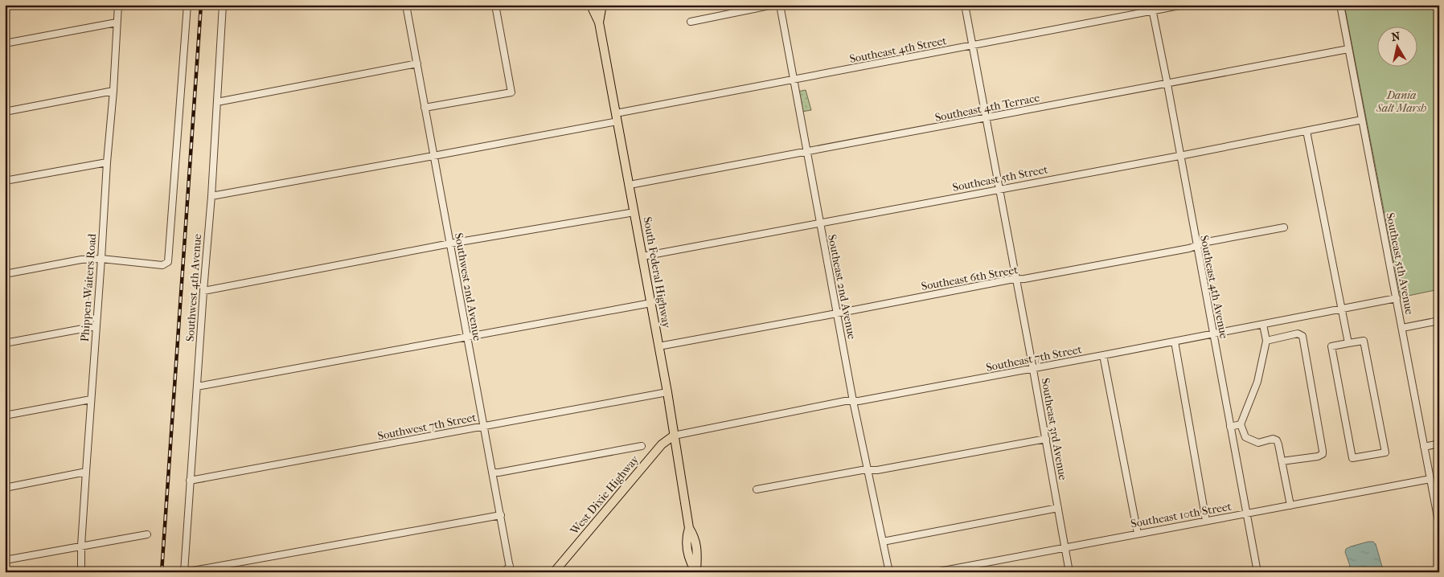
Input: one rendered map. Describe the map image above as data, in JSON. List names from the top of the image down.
{
  "streets": {
    "main road": ["South Federal Highway", "West Dixie Highway"],
    "street": [
      "Southeast 4th Street",
      "Southeast 4th Terrace",
      "Southeast 5th Street",
      "Southeast 5th Avenue",
      "Southeast 6th Street",
      "Southwest 2nd Avenue",
      "Southeast 2nd Avenue",
      "Southeast 4th Avenue",
      "Phippen-Waiters Road",
      "Southwest 4th Avenue",
      "Southeast 7th Street",
      "Southwest 7th Street",
      "Southeast 3rd Avenue",
      "Southeast 10th Street"
    ]
  },
  "crossings": [
    ["Southeast 4th Street", "South Federal Highway"],
    ["Southeast 4th Street", "Southwest 2nd Avenue"],
    ["Southeast 4th Street", "Southeast 2nd Avenue"],
    ["Southeast 4th Street", "Southeast 4th Avenue"],
    ["Southeast 4th Street", "Southwest 4th Avenue"],
    ["Southeast 4th Street", "Southeast 3rd Avenue"],
    ["Southeast 4th Terrace", "Southeast 5th Avenue"],
    ["Southeast 4th Terrace", "South Federal Highway"],
    ["Southeast 4th Terrace", "Southeast 2nd Avenue"],
    ["Southeast 4th Terrace", "Southeast 4th Avenue"],
    ["Southeast 4th Terrace", "Southeast 3rd Avenue"],
    ["Southeast 5th Street", "Southeast 5th Avenue"],
    ["Southeast 5th Street", "South Federal Highway"],
    ["Southeast 5th Street", "Southeast 2nd Avenue"],
    ["Southeast 5th Street", "Southeast 4th Avenue"],
    ["Southeast 5th Street", "Southeast 3rd Avenue"],
    ["Southeast 5th Avenue", "Southeast 7th Street"],
    ["Southeast 5th Avenue", "Southeast 10th Street"],
    ["South Federal Highway", "Southeast 6th Street"],
    ["South Federal Highway", "Southeast 7th Street"],
    ["South Federal Highway", "Southwest 7th Street"],
    ["South Federal Highway", "West Dixie Highway"],
    ["Southeast 6th Street", "Southeast 2nd Avenue"],
    ["Southeast 6th Street", "Southeast 4th Avenue"],
    ["Southeast 6th Street", "Southeast 3rd Avenue"],
    ["Southwest 2nd Avenue", "Southwest 7th Street"],
    ["Southeast 2nd Avenue", "Southeast 7th Street"],
    ["Southeast 4th Avenue", "Southeast 7th Street"],
    ["Southeast 4th Avenue", "Southeast 10th Street"],
    ["Southwest 4th Avenue", "Southwest 7th Street"],
    ["Southeast 7th Street", "Southeast 3rd Avenue"],
    ["Southeast 7th Street", "West Dixie Highway"],
    ["Southeast 3rd Avenue", "Southeast 10th Street"]
  ],
  "parks": ["Dania Salt Marsh"],
  "north": "top"
}
